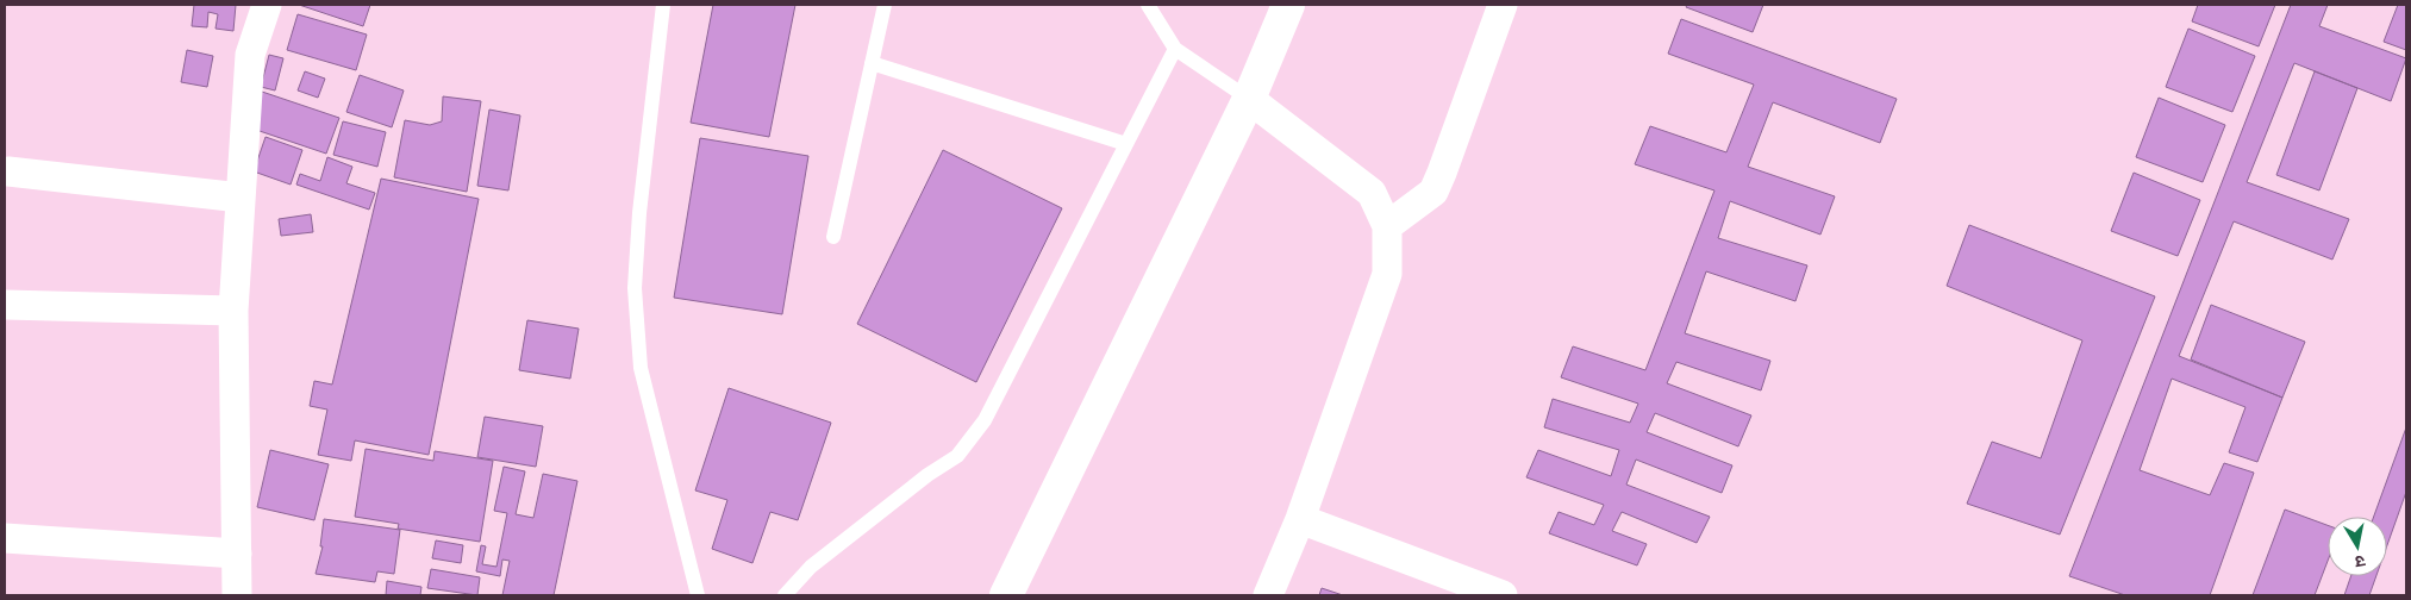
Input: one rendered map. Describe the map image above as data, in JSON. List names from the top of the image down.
{
  "north": "bottom"
}
